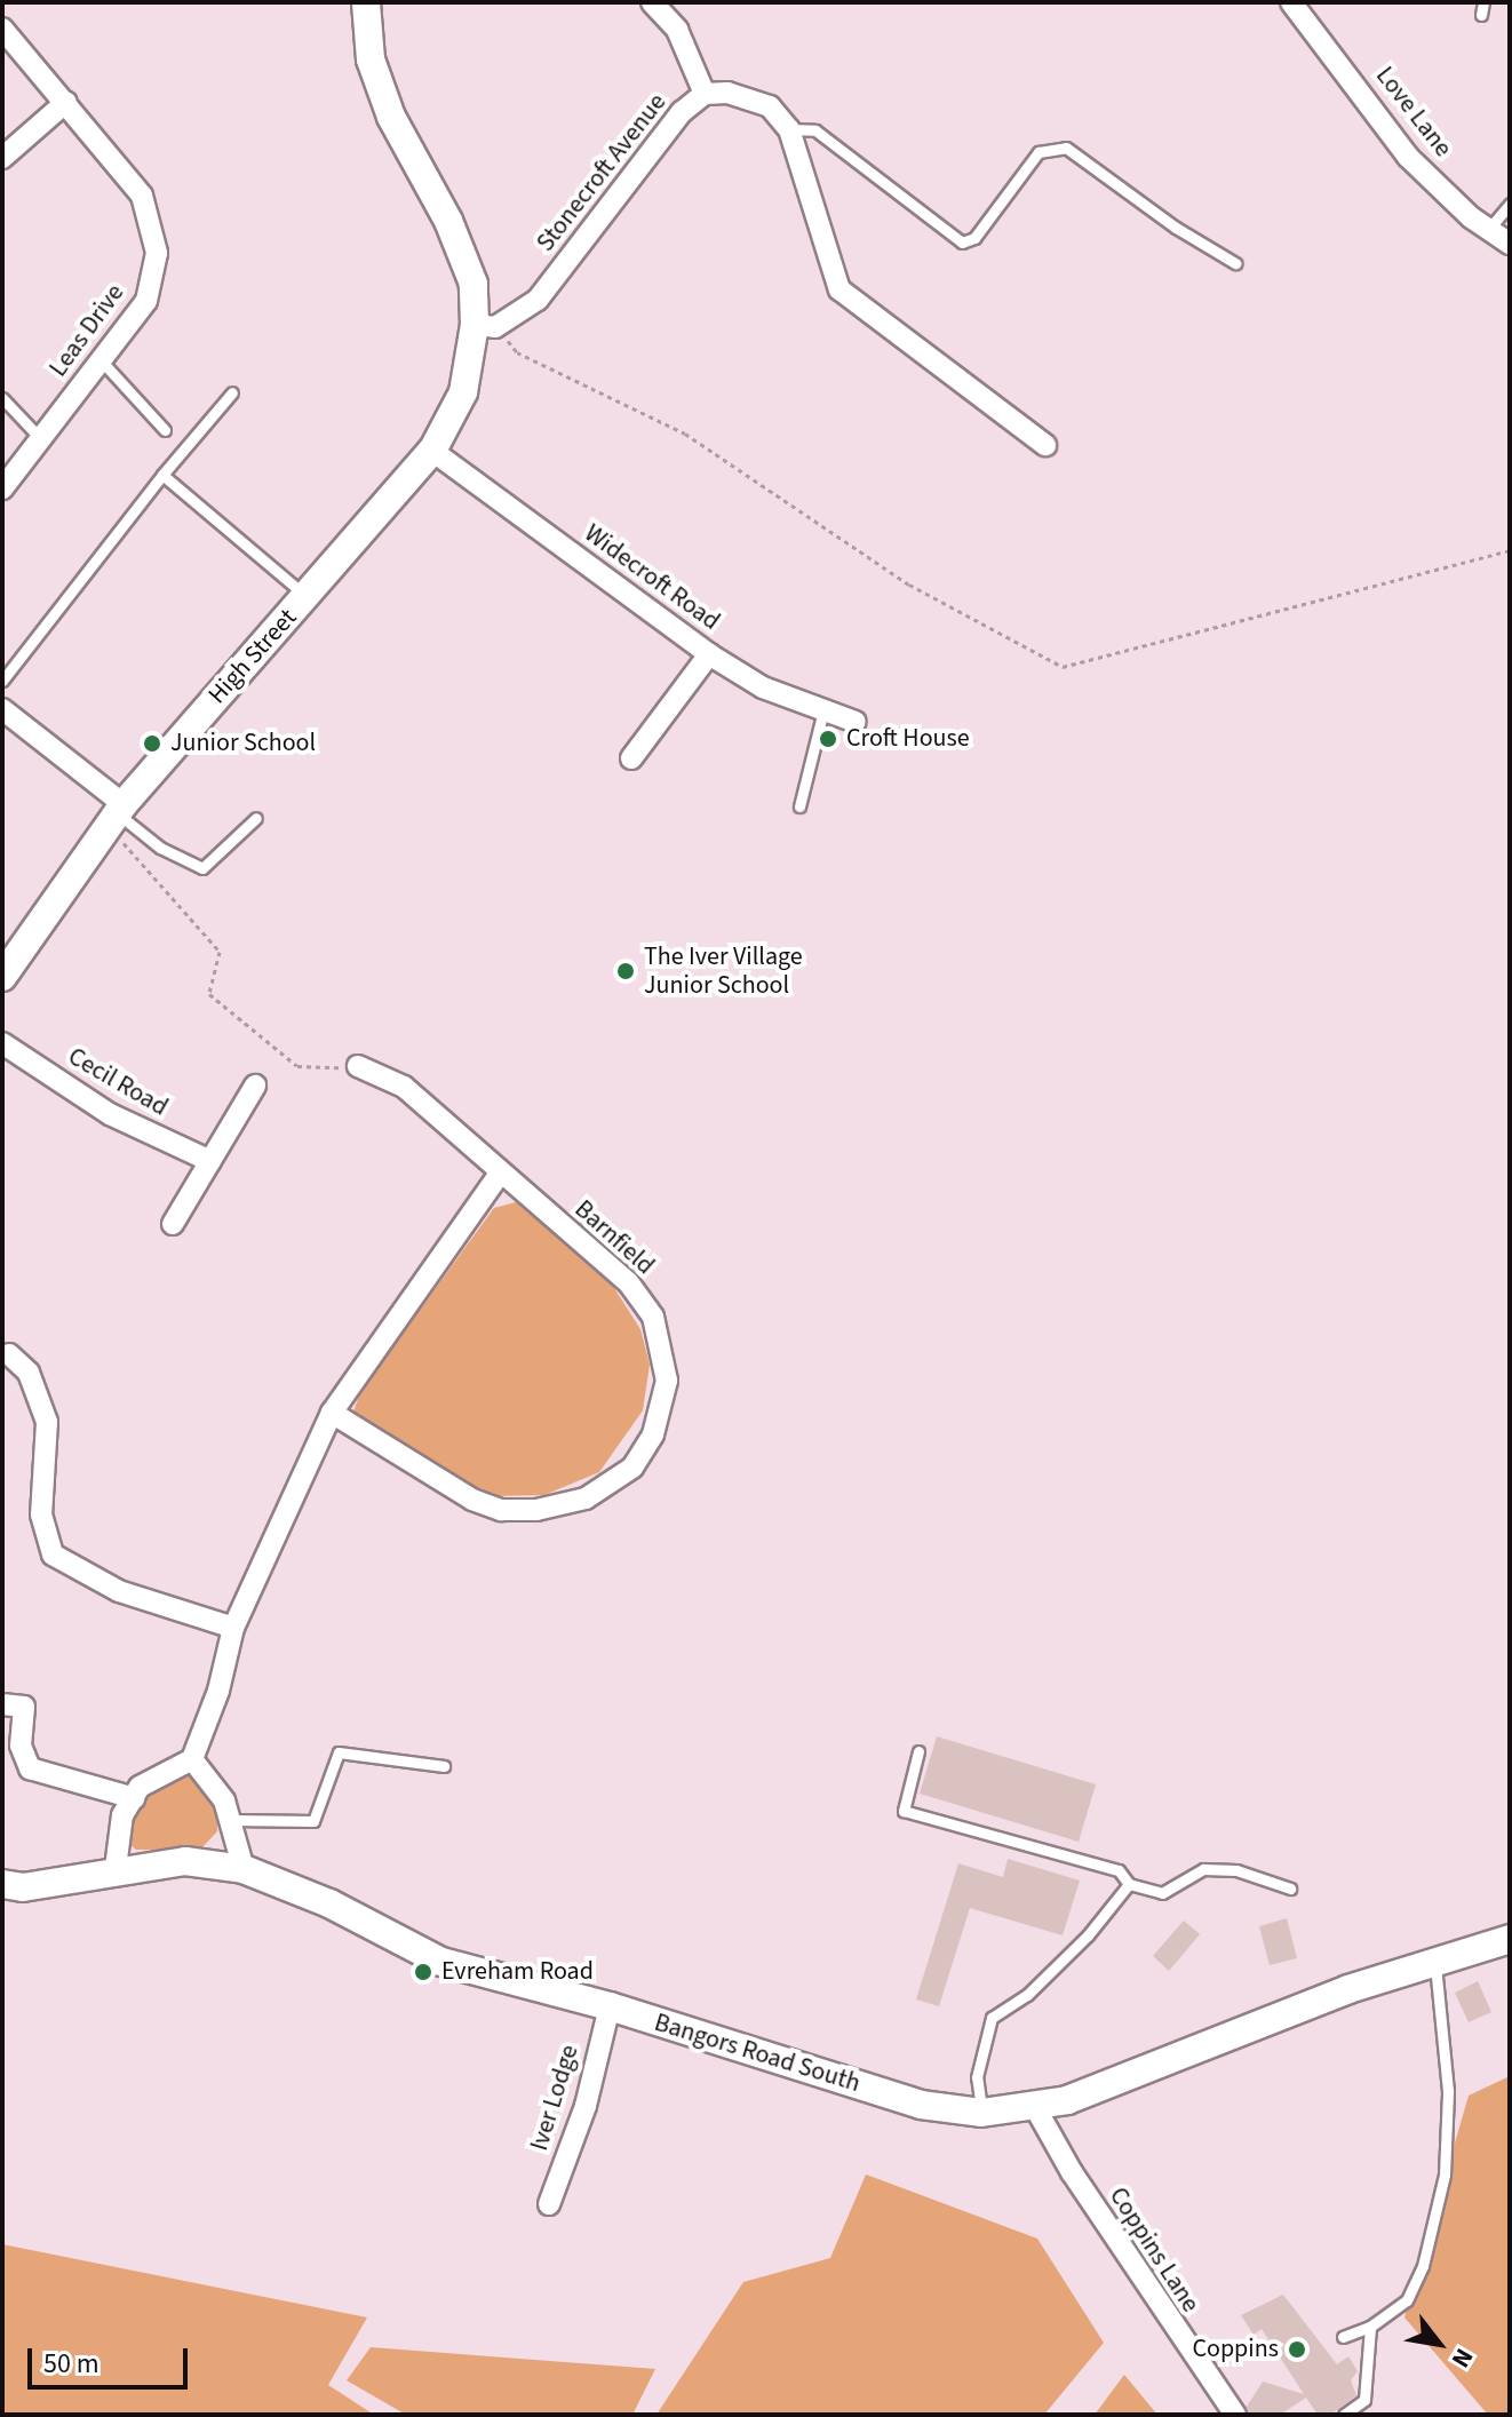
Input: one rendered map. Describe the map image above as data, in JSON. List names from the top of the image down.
{
  "streets": {
    "street": [
      "Love Lane",
      "Stonecroft Avenue",
      "Leas Drive",
      "Widecroft Road",
      "High Street",
      "Cecil Road",
      "Barnfield",
      "Bangors Road South",
      "Iver Lodge",
      "Coppins Lane"
    ]
  },
  "crossings": [
    ["Stonecroft Avenue", "High Street"],
    ["Widecroft Road", "High Street"],
    ["Bangors Road South", "Iver Lodge"],
    ["Bangors Road South", "Coppins Lane"]
  ],
  "places": [
    "Croft House",
    "Junior School",
    "The Iver Village Junior School",
    "Evreham Road",
    "Coppins"
  ],
  "scale_bar": "50 m",
  "north": "bottom right"
}
